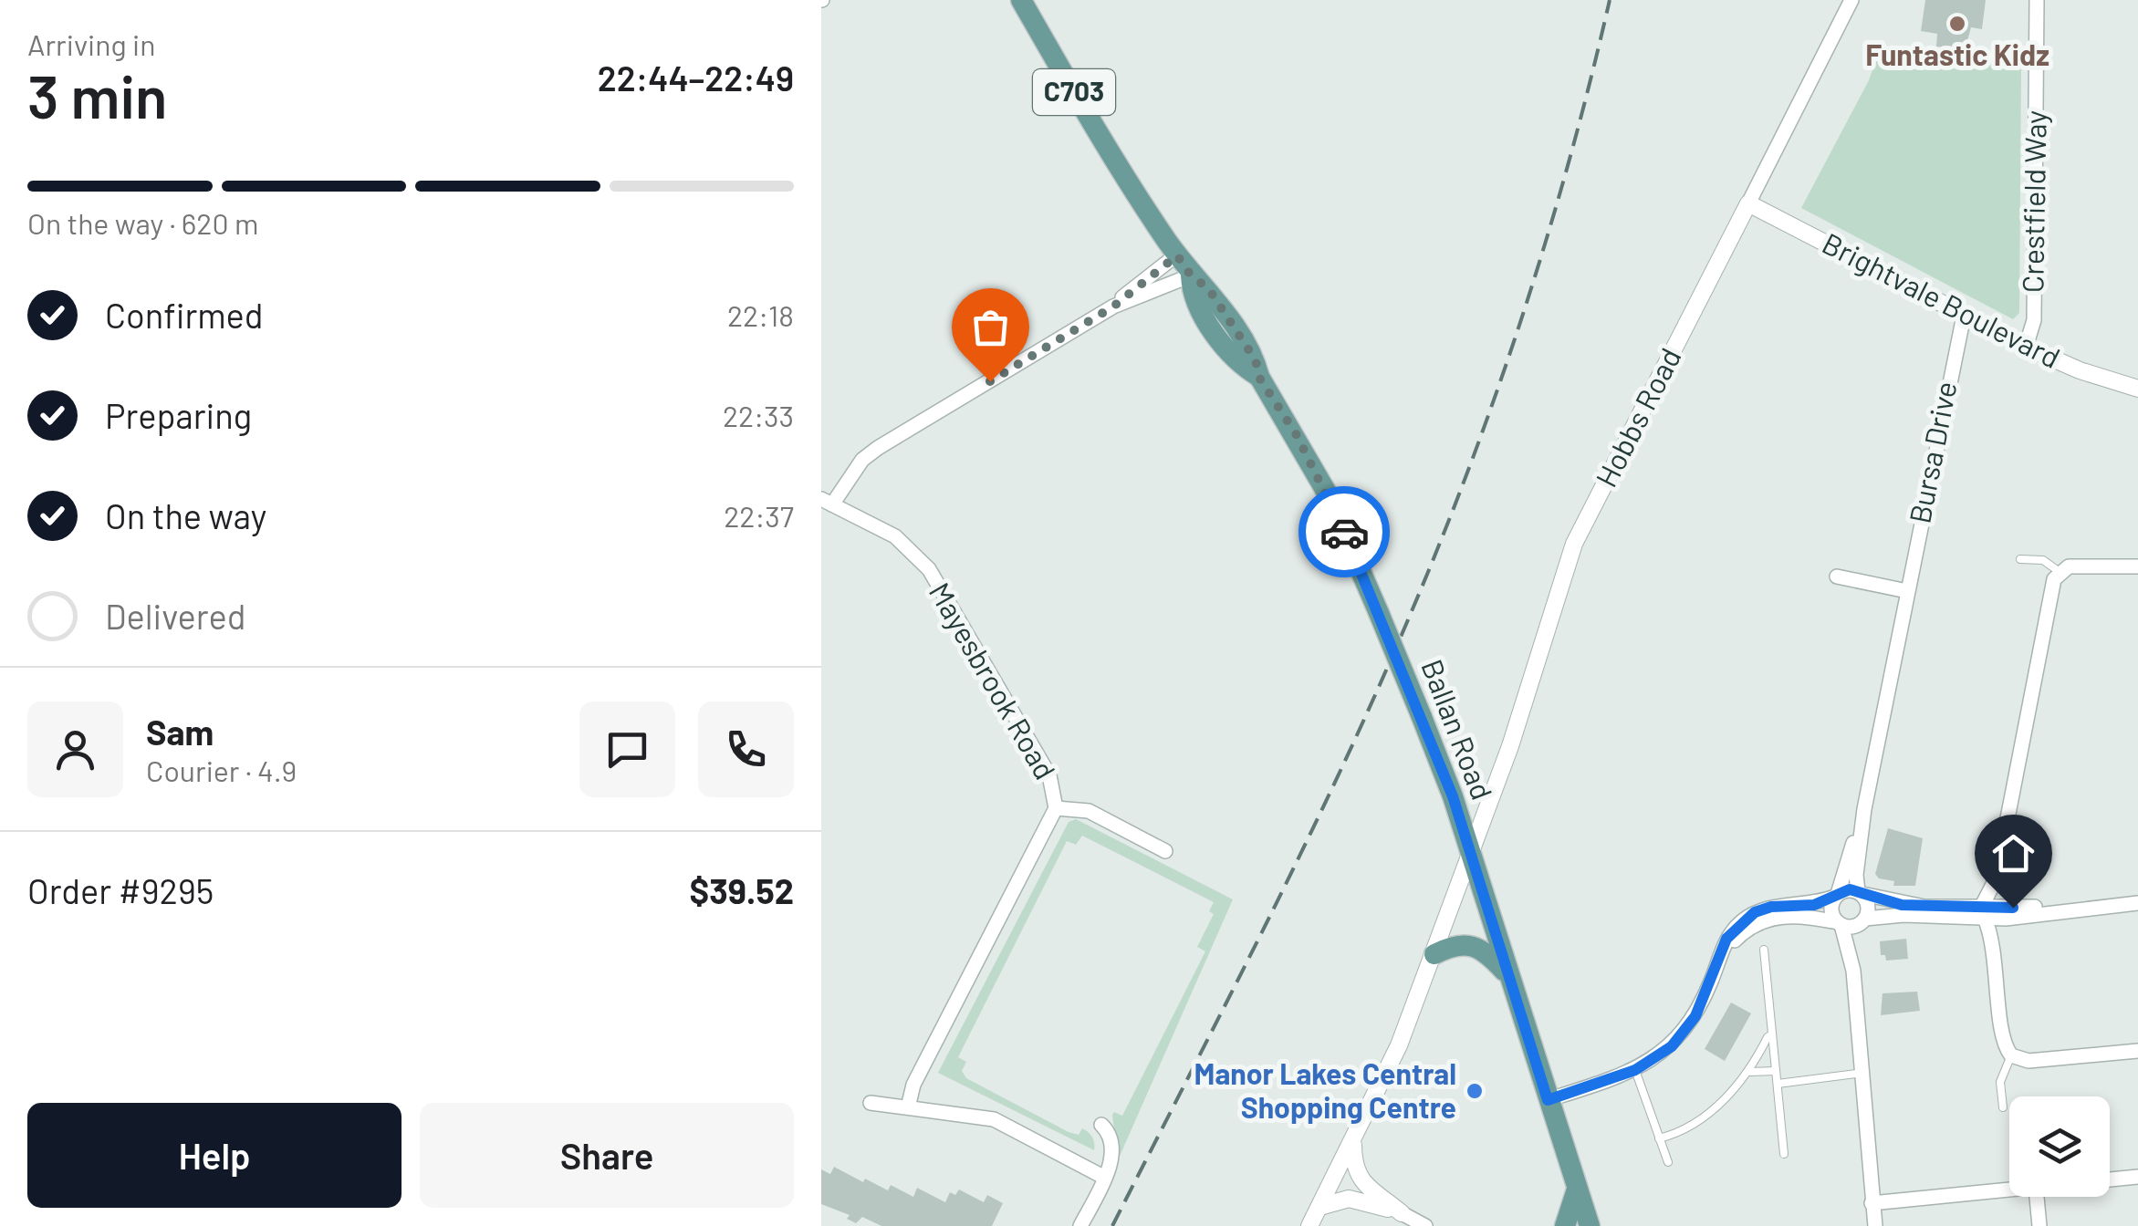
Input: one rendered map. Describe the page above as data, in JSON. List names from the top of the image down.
{
  "streets": {
    "main road": ["C703", "Ballan Road"],
    "street": [
      "Crestfield Way",
      "Brightvale Boulevard",
      "Hobbs Road",
      "Bursa Drive",
      "Mayesbrook Road"
    ]
  },
  "crossings": [
    ["Crestfield Way", "Brightvale Boulevard"],
    ["Brightvale Boulevard", "Hobbs Road"],
    ["Brightvale Boulevard", "Bursa Drive"],
    ["Hobbs Road", "Ballan Road"]
  ],
  "places": ["Funtastic Kidz", "Manor Lakes Central Shopping Centre"],
  "page": {
    "heading": ["3 min", "Arriving in", "22:44–22:49"],
    "panel": [
      "Sam",
      "Courier · 4.9",
      "Order #9295",
      "$39.52"
    ],
    "bar": "On the way · 620 m",
    "list": [
      ["Confirmed", "22:18"],
      ["Preparing", "22:33"],
      ["On the way", "22:37"],
      "Delivered"
    ],
    "buttons": ["Help", "Share"]
  }
}
